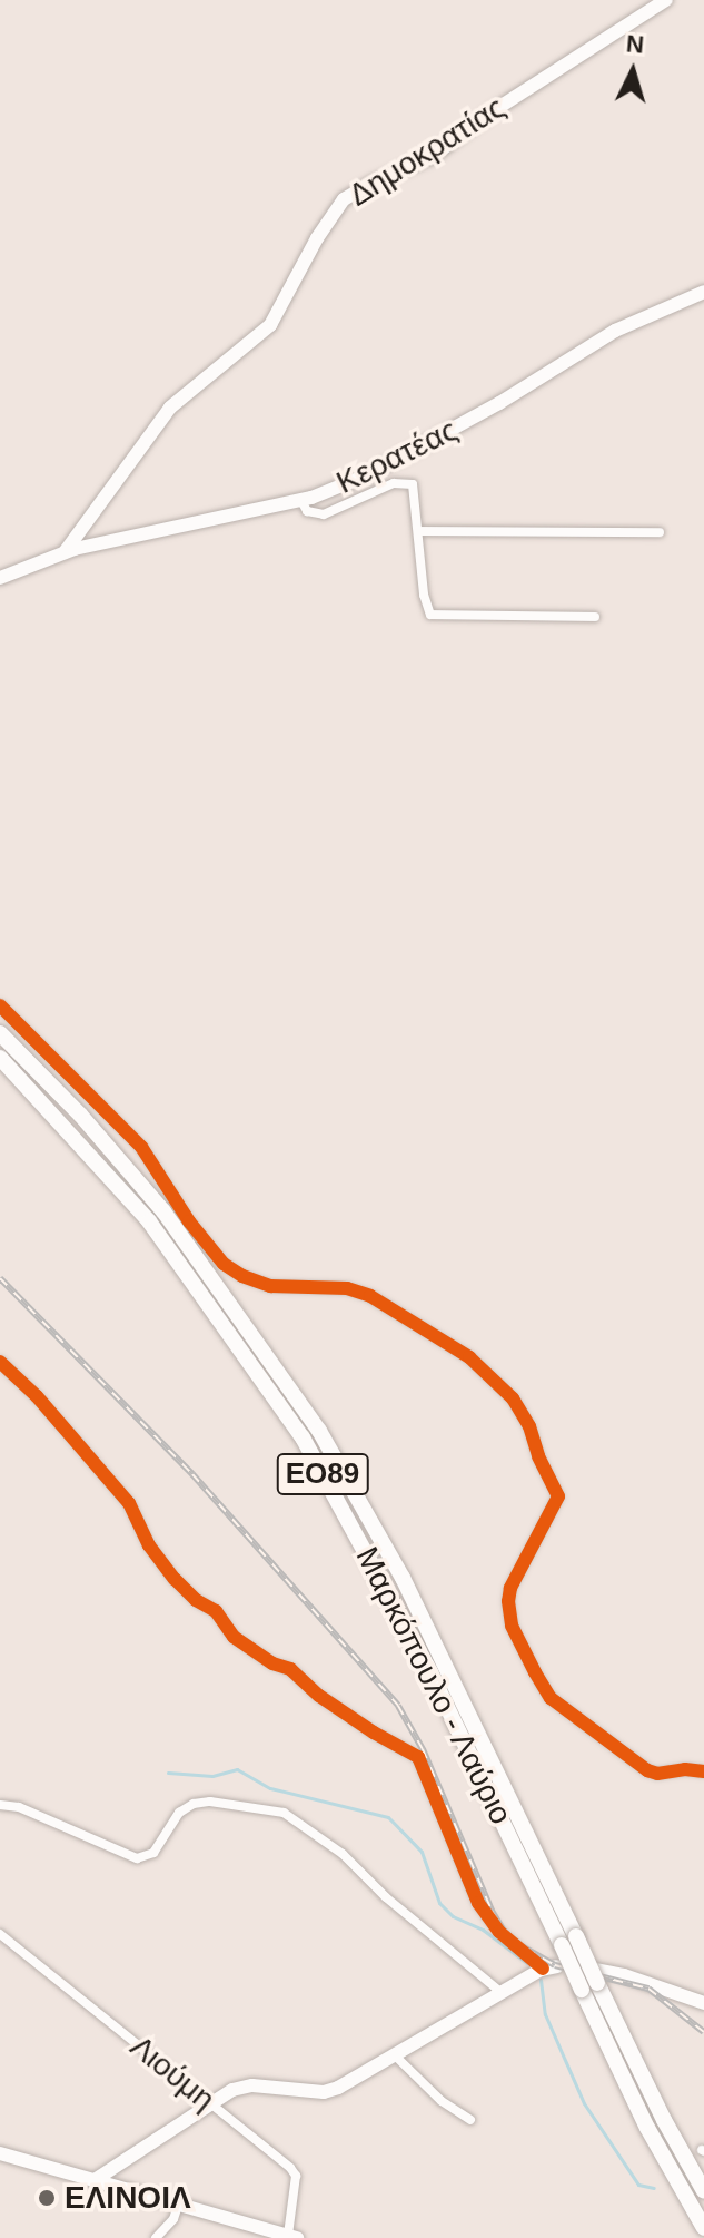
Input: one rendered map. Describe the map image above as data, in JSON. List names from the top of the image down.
{
  "streets": {
    "highway": ["ΕΟ89", "Μαρκόπουλο - Λαύριο"],
    "street": ["Δημοκρατίας", "Κερατέας", "Λιούμη"]
  },
  "crossings": [
    ["Δημοκρατίας", "Κερατέας"]
  ],
  "places": ["ΕΛΙΝΟΙΛ"],
  "north": "top"
}
